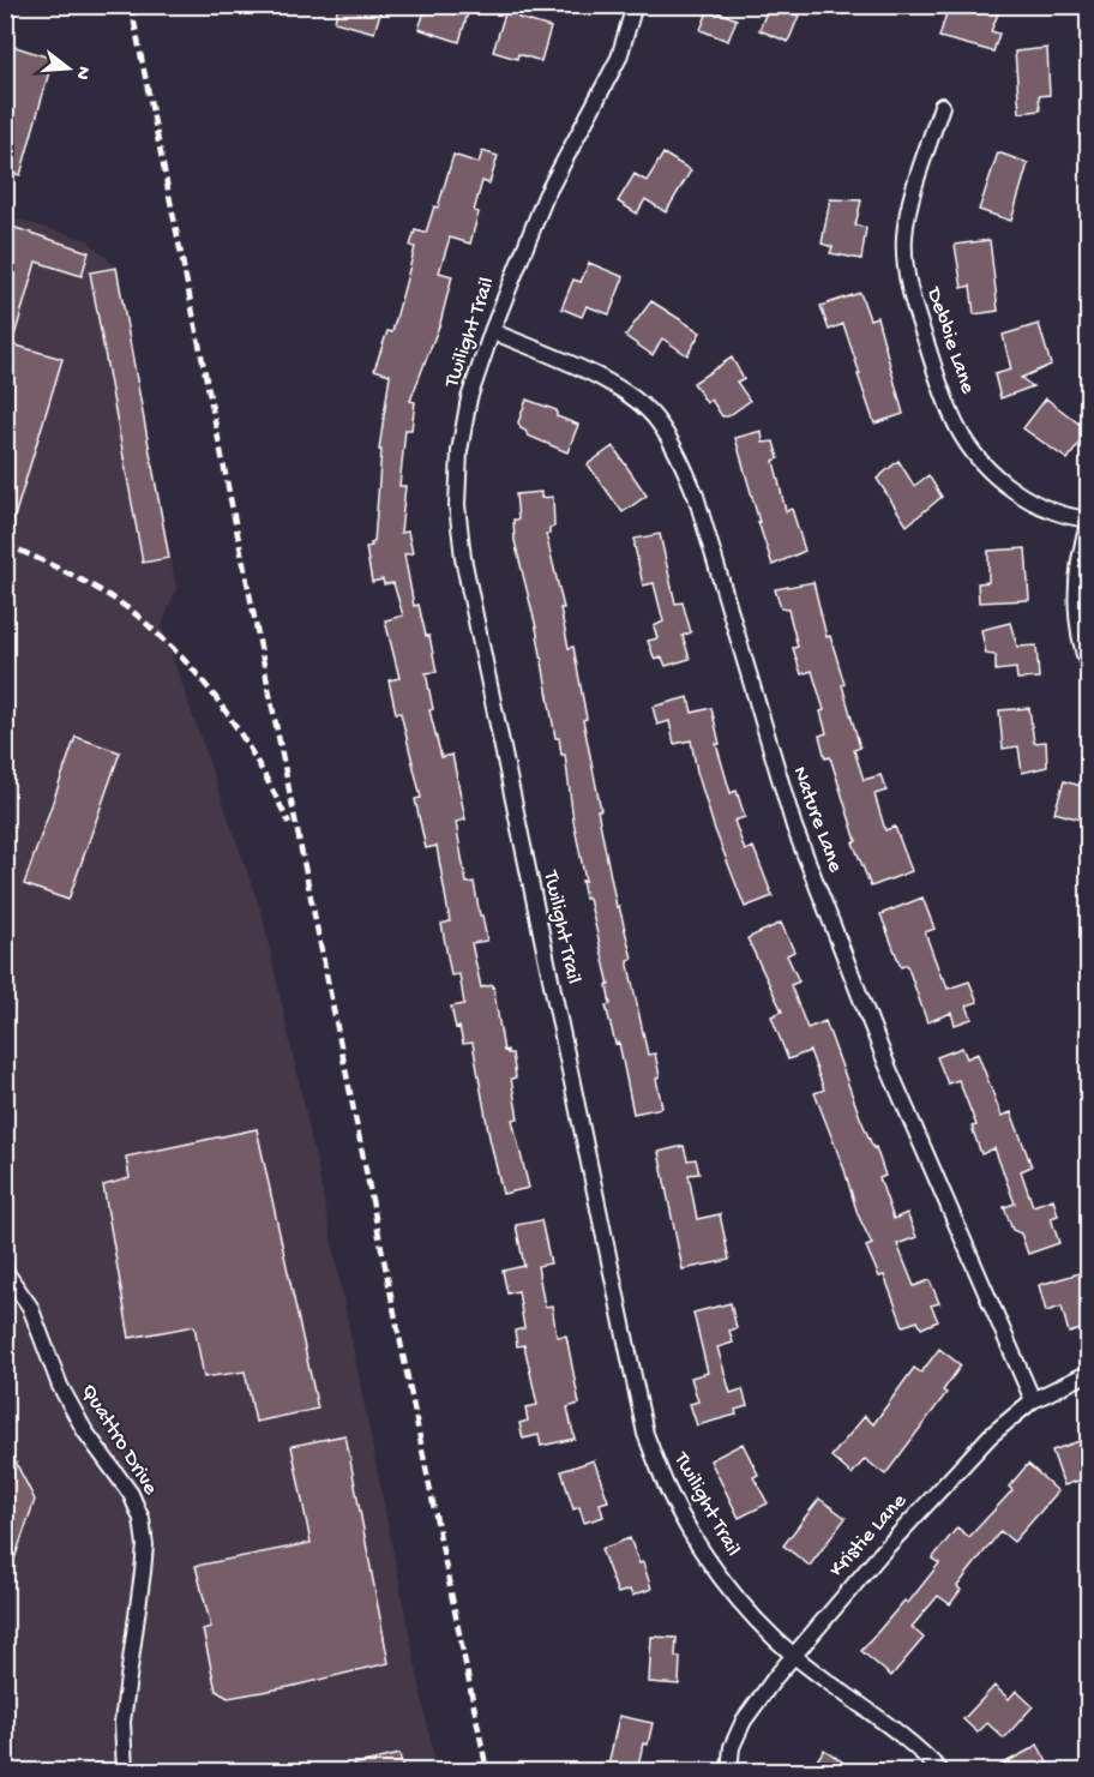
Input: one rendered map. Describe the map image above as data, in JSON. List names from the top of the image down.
{
  "streets": {
    "street": [
      "Twilight Trail",
      "Debbie Lane",
      "Nature Lane",
      "Quattro Drive",
      "Kristie Lane"
    ]
  },
  "crossings": [
    ["Twilight Trail", "Nature Lane"],
    ["Twilight Trail", "Kristie Lane"],
    ["Nature Lane", "Kristie Lane"]
  ],
  "north": "right"
}
